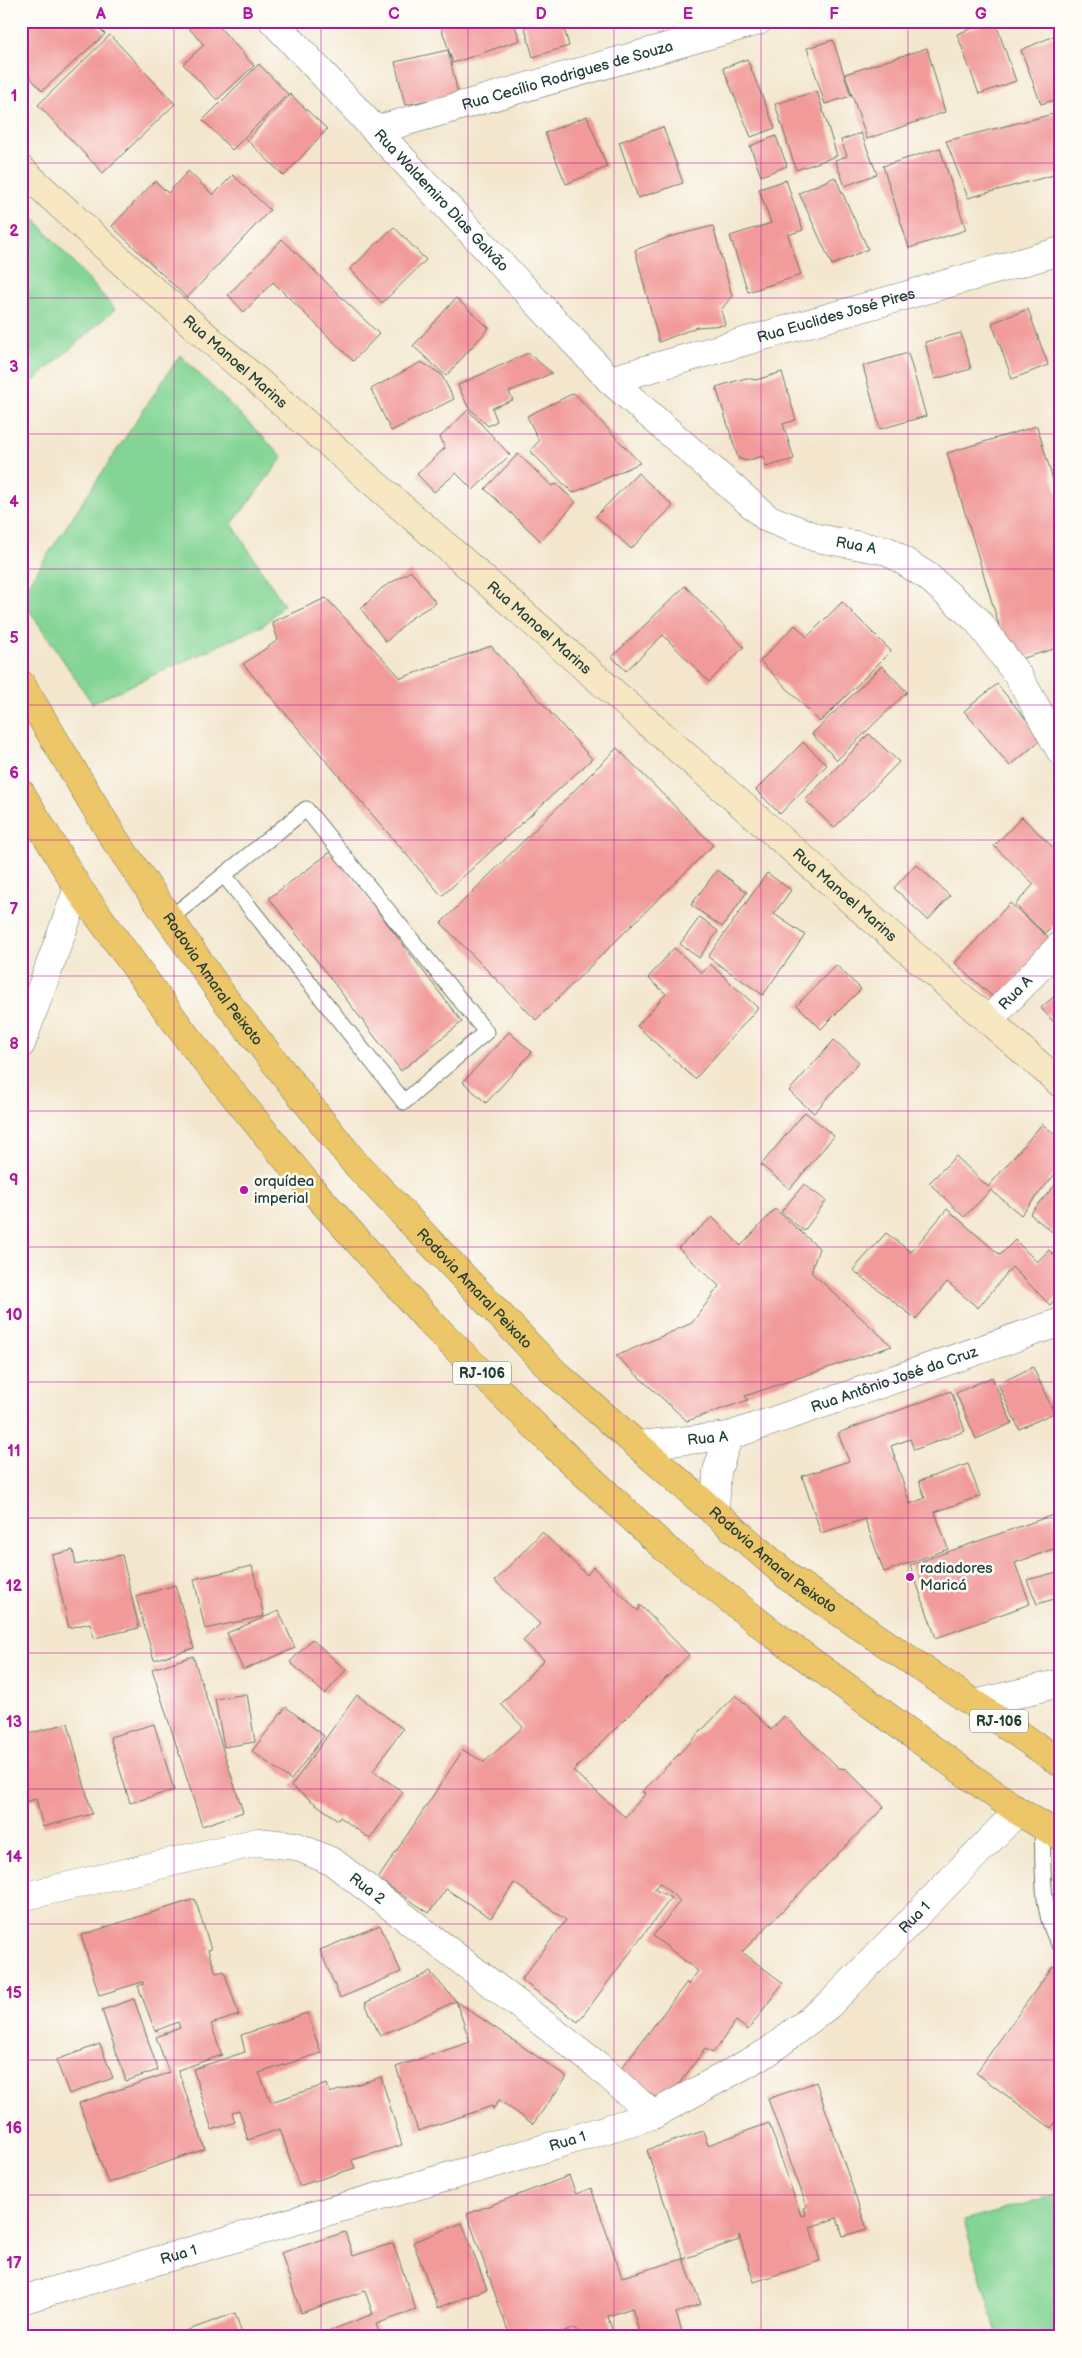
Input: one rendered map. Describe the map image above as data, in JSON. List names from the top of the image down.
{
  "streets": {
    "highway": ["Rodovia Amaral Peixoto", "RJ-106"],
    "main road": ["Rua Manoel Marins"],
    "street": [
      "Rua Cecílio Rodrigues de Souza",
      "Rua Waldemiro Dias Galvão",
      "Rua Euclides José Pires",
      "Rua A",
      "Rua Antônio José da Cruz",
      "Rua 2",
      "Rua 1"
    ]
  },
  "crossings": [
    ["Rua Cecílio Rodrigues de Souza", "Rua Waldemiro Dias Galvão"],
    ["Rua Waldemiro Dias Galvão", "Rua Euclides José Pires"],
    ["Rua Waldemiro Dias Galvão", "Rua A"],
    ["Rua Euclides José Pires", "Rua A"],
    ["Rua Manoel Marins", "Rua A"],
    ["Rua A", "Rodovia Amaral Peixoto"],
    ["Rua A", "Rua Antônio José da Cruz"],
    ["RJ-106", "Rua 1"],
    ["Rua 2", "Rua 1"]
  ],
  "places": ["orquídea imperial", "radiadores Maricá"],
  "grid": {
    "columns": [
      "A",
      "B",
      "C",
      "D",
      "E",
      "F",
      "G"
    ],
    "rows": [
      "1",
      "2",
      "3",
      "4",
      "5",
      "6",
      "7",
      "8",
      "9",
      "10",
      "11",
      "12",
      "13",
      "14",
      "15",
      "16",
      "17"
    ]
  }
}
